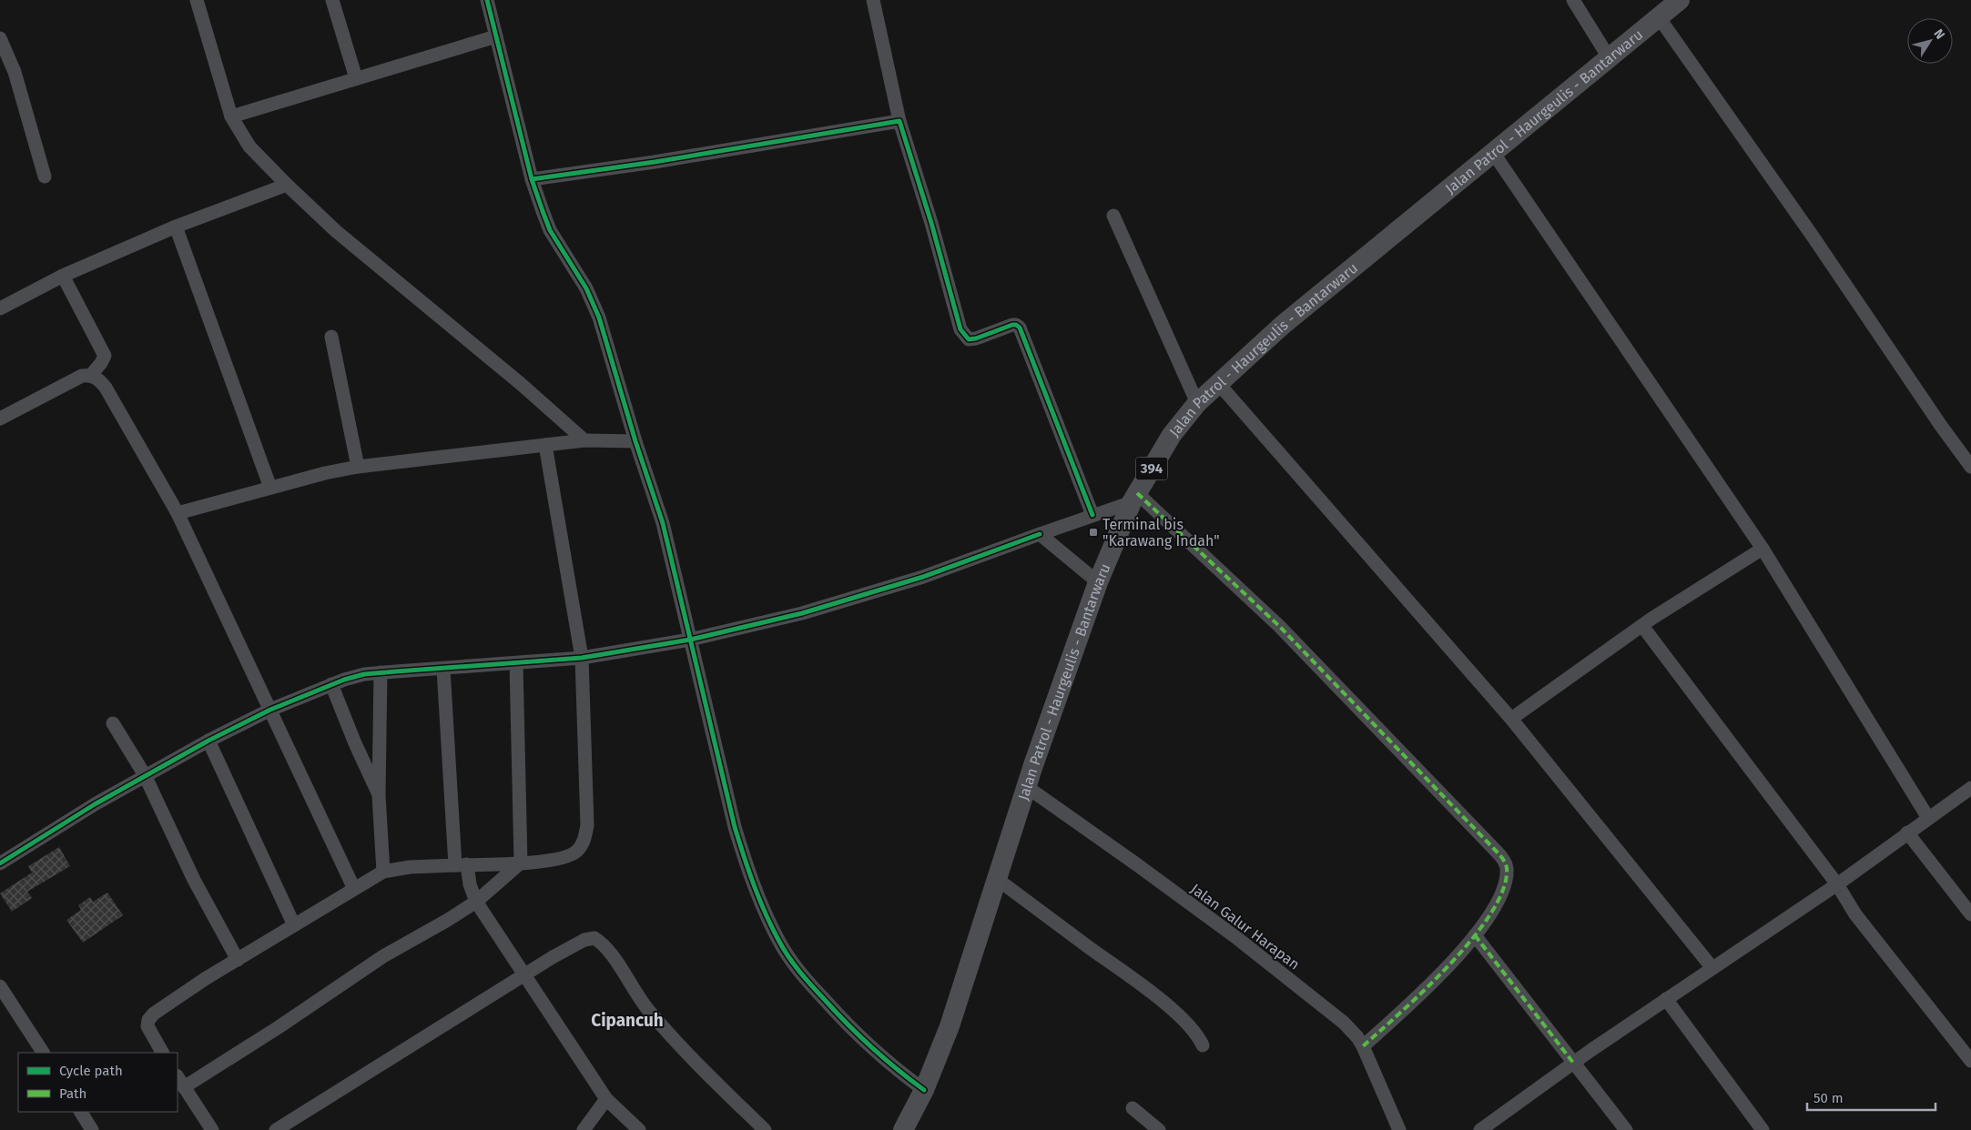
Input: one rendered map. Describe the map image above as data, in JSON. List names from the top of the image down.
{
  "streets": {
    "main road": ["Jalan Patrol - Haurgeulis - Bantarwaru", "394"],
    "street": ["Jalan Galur Harapan"]
  },
  "crossings": [
    ["Jalan Patrol - Haurgeulis - Bantarwaru", "Jalan Galur Harapan"]
  ],
  "districts": ["Cipancuh"],
  "places": {
    "transit": ["Terminal bis \"Karawang Indah\""]
  },
  "legend": ["Cycle path", "Path"],
  "scale_bar": "50 m",
  "north": "top right"
}
